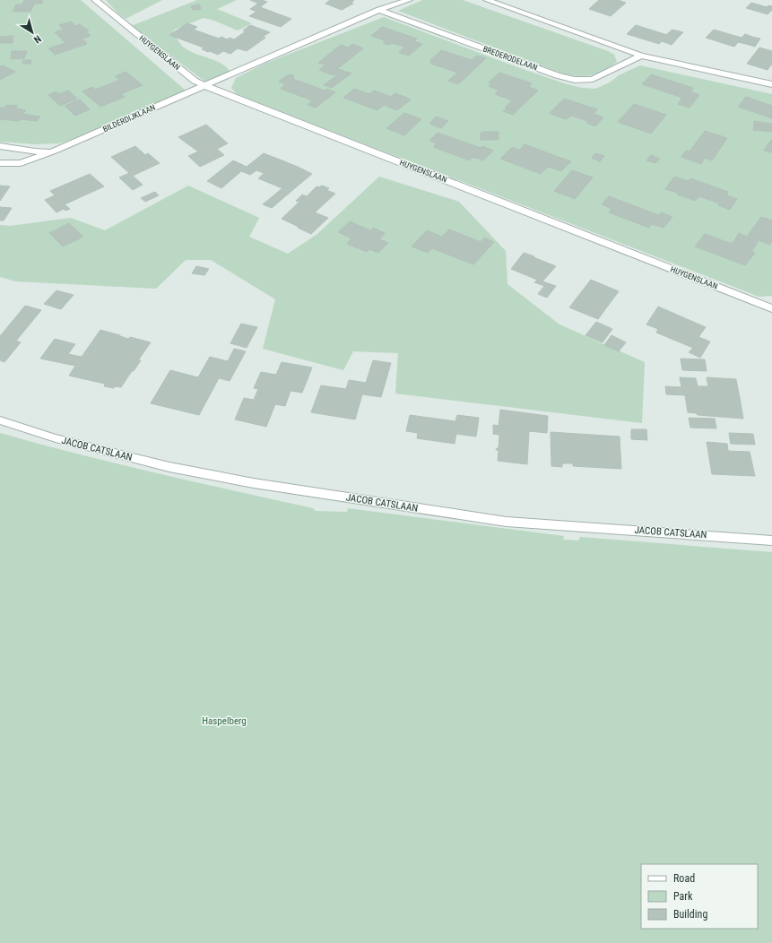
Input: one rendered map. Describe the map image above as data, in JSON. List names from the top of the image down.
{
  "streets": {
    "street": [
      "HUYGENSLAAN",
      "BREDERODELAAN",
      "BILDERDIJKLAAN",
      "JACOB CATSLAAN"
    ]
  },
  "crossings": [
    ["HUYGENSLAAN", "BILDERDIJKLAAN"]
  ],
  "parks": ["Haspelberg"],
  "legend": ["Road", "Park", "Building"],
  "north": "bottom right"
}
